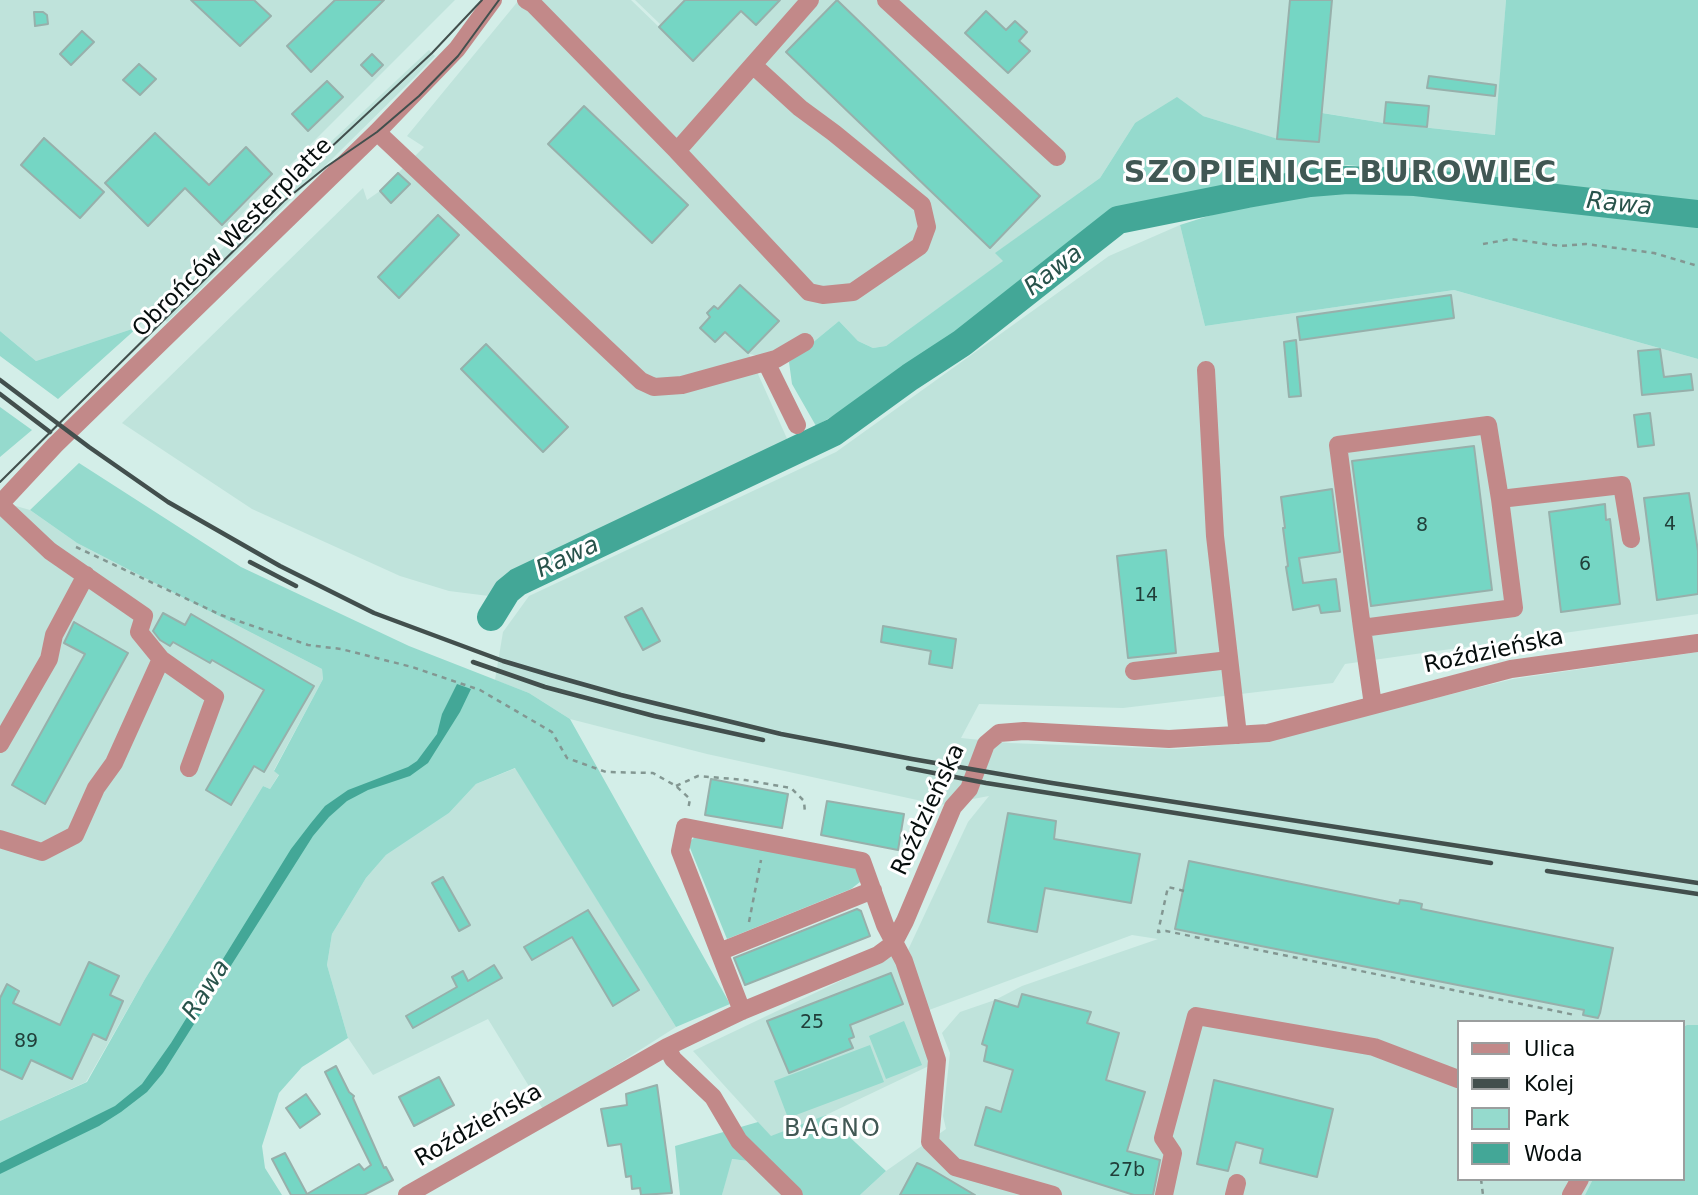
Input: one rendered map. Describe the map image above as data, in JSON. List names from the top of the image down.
{
  "streets": {
    "street": ["Obrońców Westerplatte", "Roździeńska"]
  },
  "districts": ["SZOPIENICE-BUROWIEC", "BAGNO"],
  "water": ["Rawa"],
  "house_numbers": [
    "4",
    "8",
    "6",
    "14",
    "25",
    "89",
    "27b"
  ],
  "legend": [
    "Ulica",
    "Kolej",
    "Park",
    "Woda"
  ]
}
